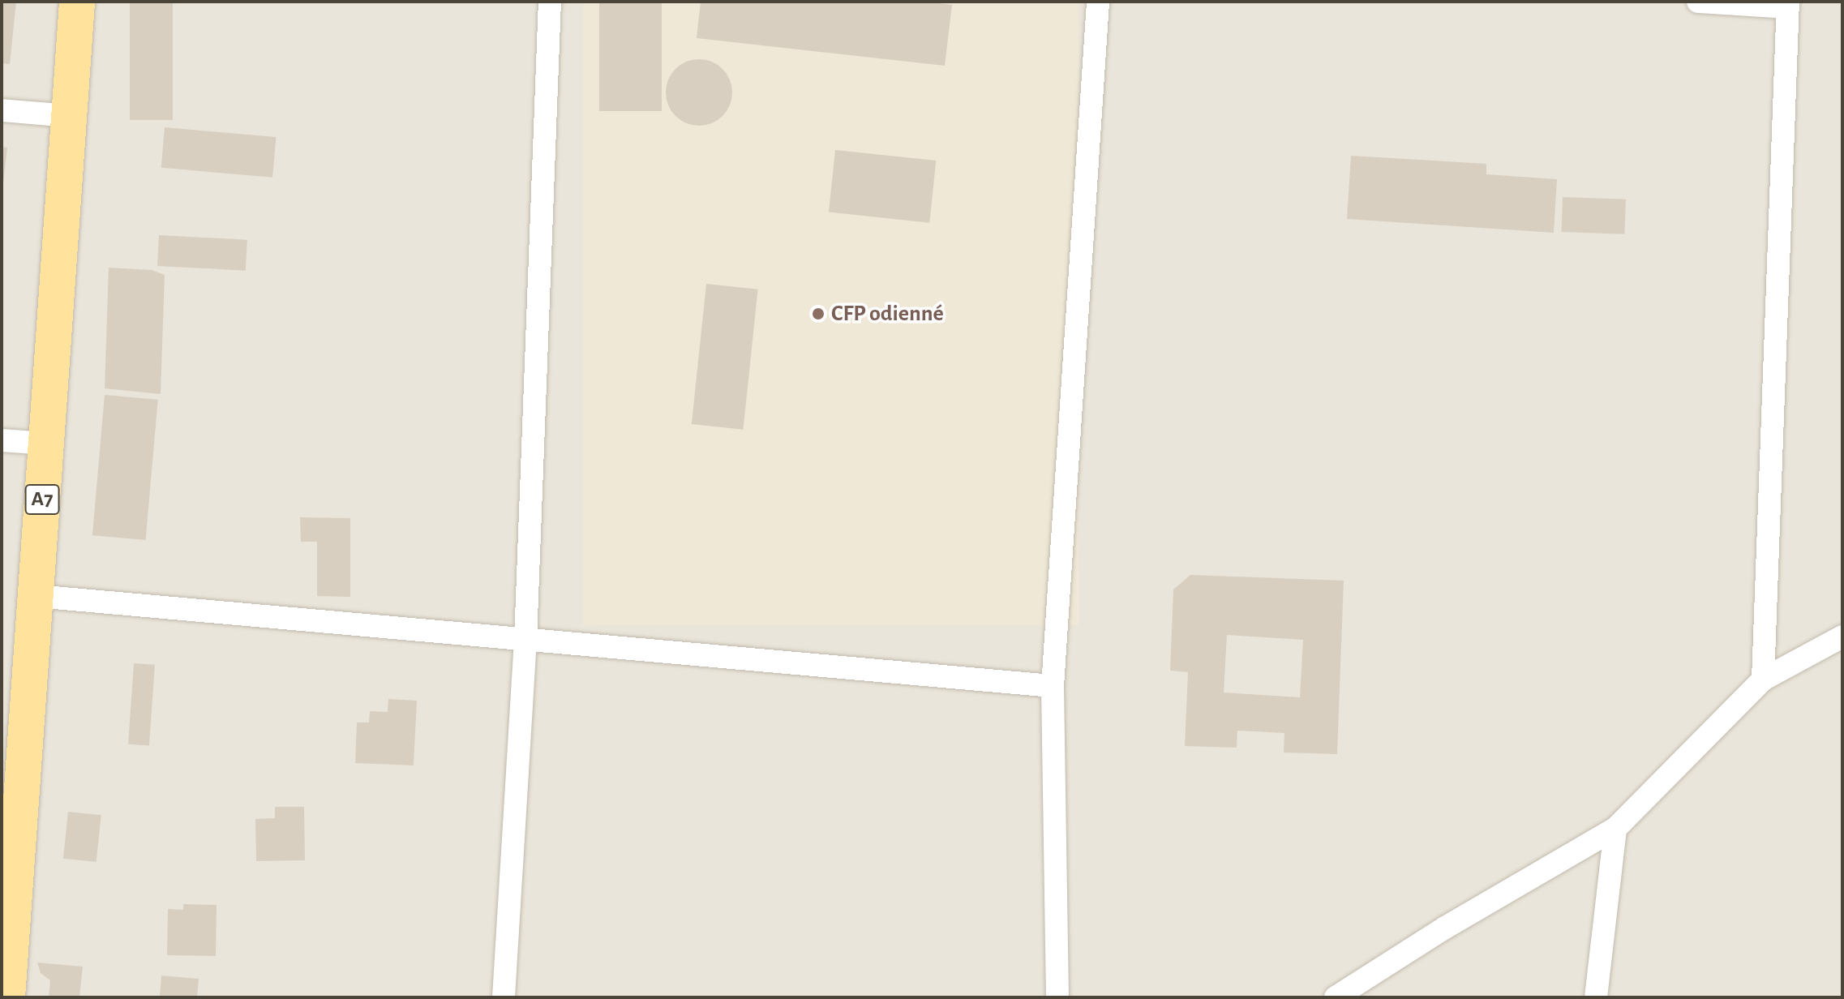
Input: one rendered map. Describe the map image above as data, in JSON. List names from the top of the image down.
{
  "streets": {
    "main road": ["A7"]
  },
  "places": ["CFP odienné"]
}
